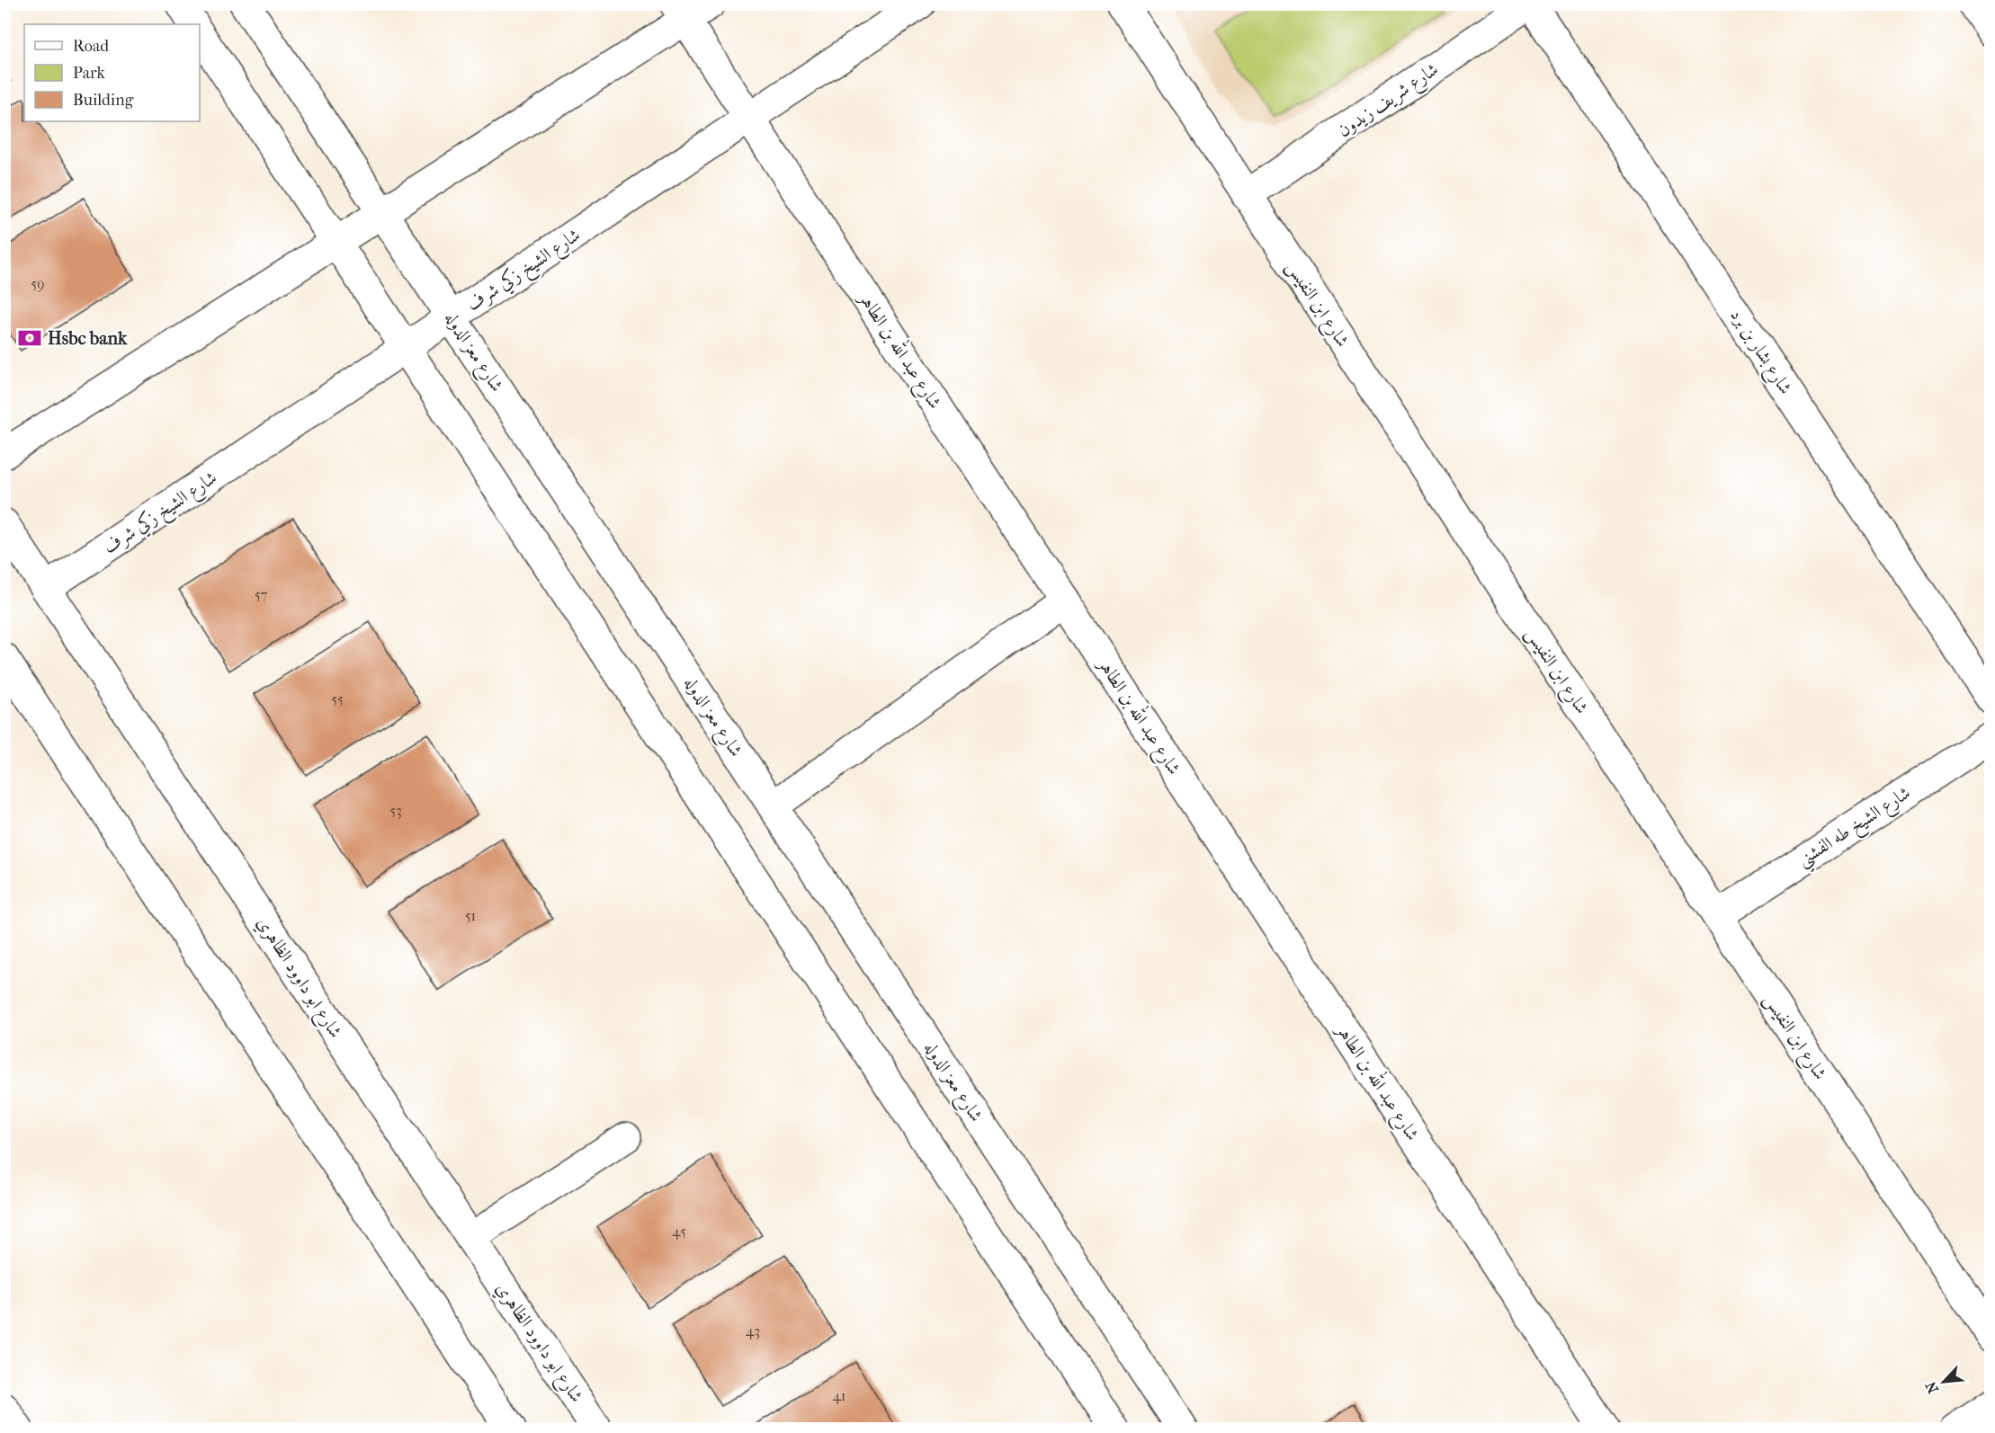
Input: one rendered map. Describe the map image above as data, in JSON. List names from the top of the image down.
{
  "streets": {
    "street": [
      "شارع شريف زيدون",
      "شارع الشيخ زكي شرف",
      "شارع ابن النفيس",
      "شارع عبد الله بن الطاهر",
      "شارع معز الدوله",
      "شارع بشار بن برد",
      "شارع الشيخ طه الفشني",
      "شارع ابو داوود الظاهري"
    ]
  },
  "crossings": [
    ["شارع شريف زيدون", "شارع ابن النفيس"],
    ["شارع شريف زيدون", "شارع بشار بن برد"],
    ["شارع الشيخ زكي شرف", "شارع عبد الله بن الطاهر"],
    ["شارع الشيخ زكي شرف", "شارع معز الدوله"],
    ["شارع الشيخ زكي شرف", "شارع ابو داوود الظاهري"],
    ["شارع ابن النفيس", "شارع الشيخ طه الفشني"]
  ],
  "places": {
    "bank": ["Hsbc bank"]
  },
  "house_numbers": [
    "59",
    "57",
    "55",
    "53",
    "51",
    "45",
    "43",
    "41"
  ],
  "legend": ["Road", "Park", "Building"],
  "north": "bottom left"
}
